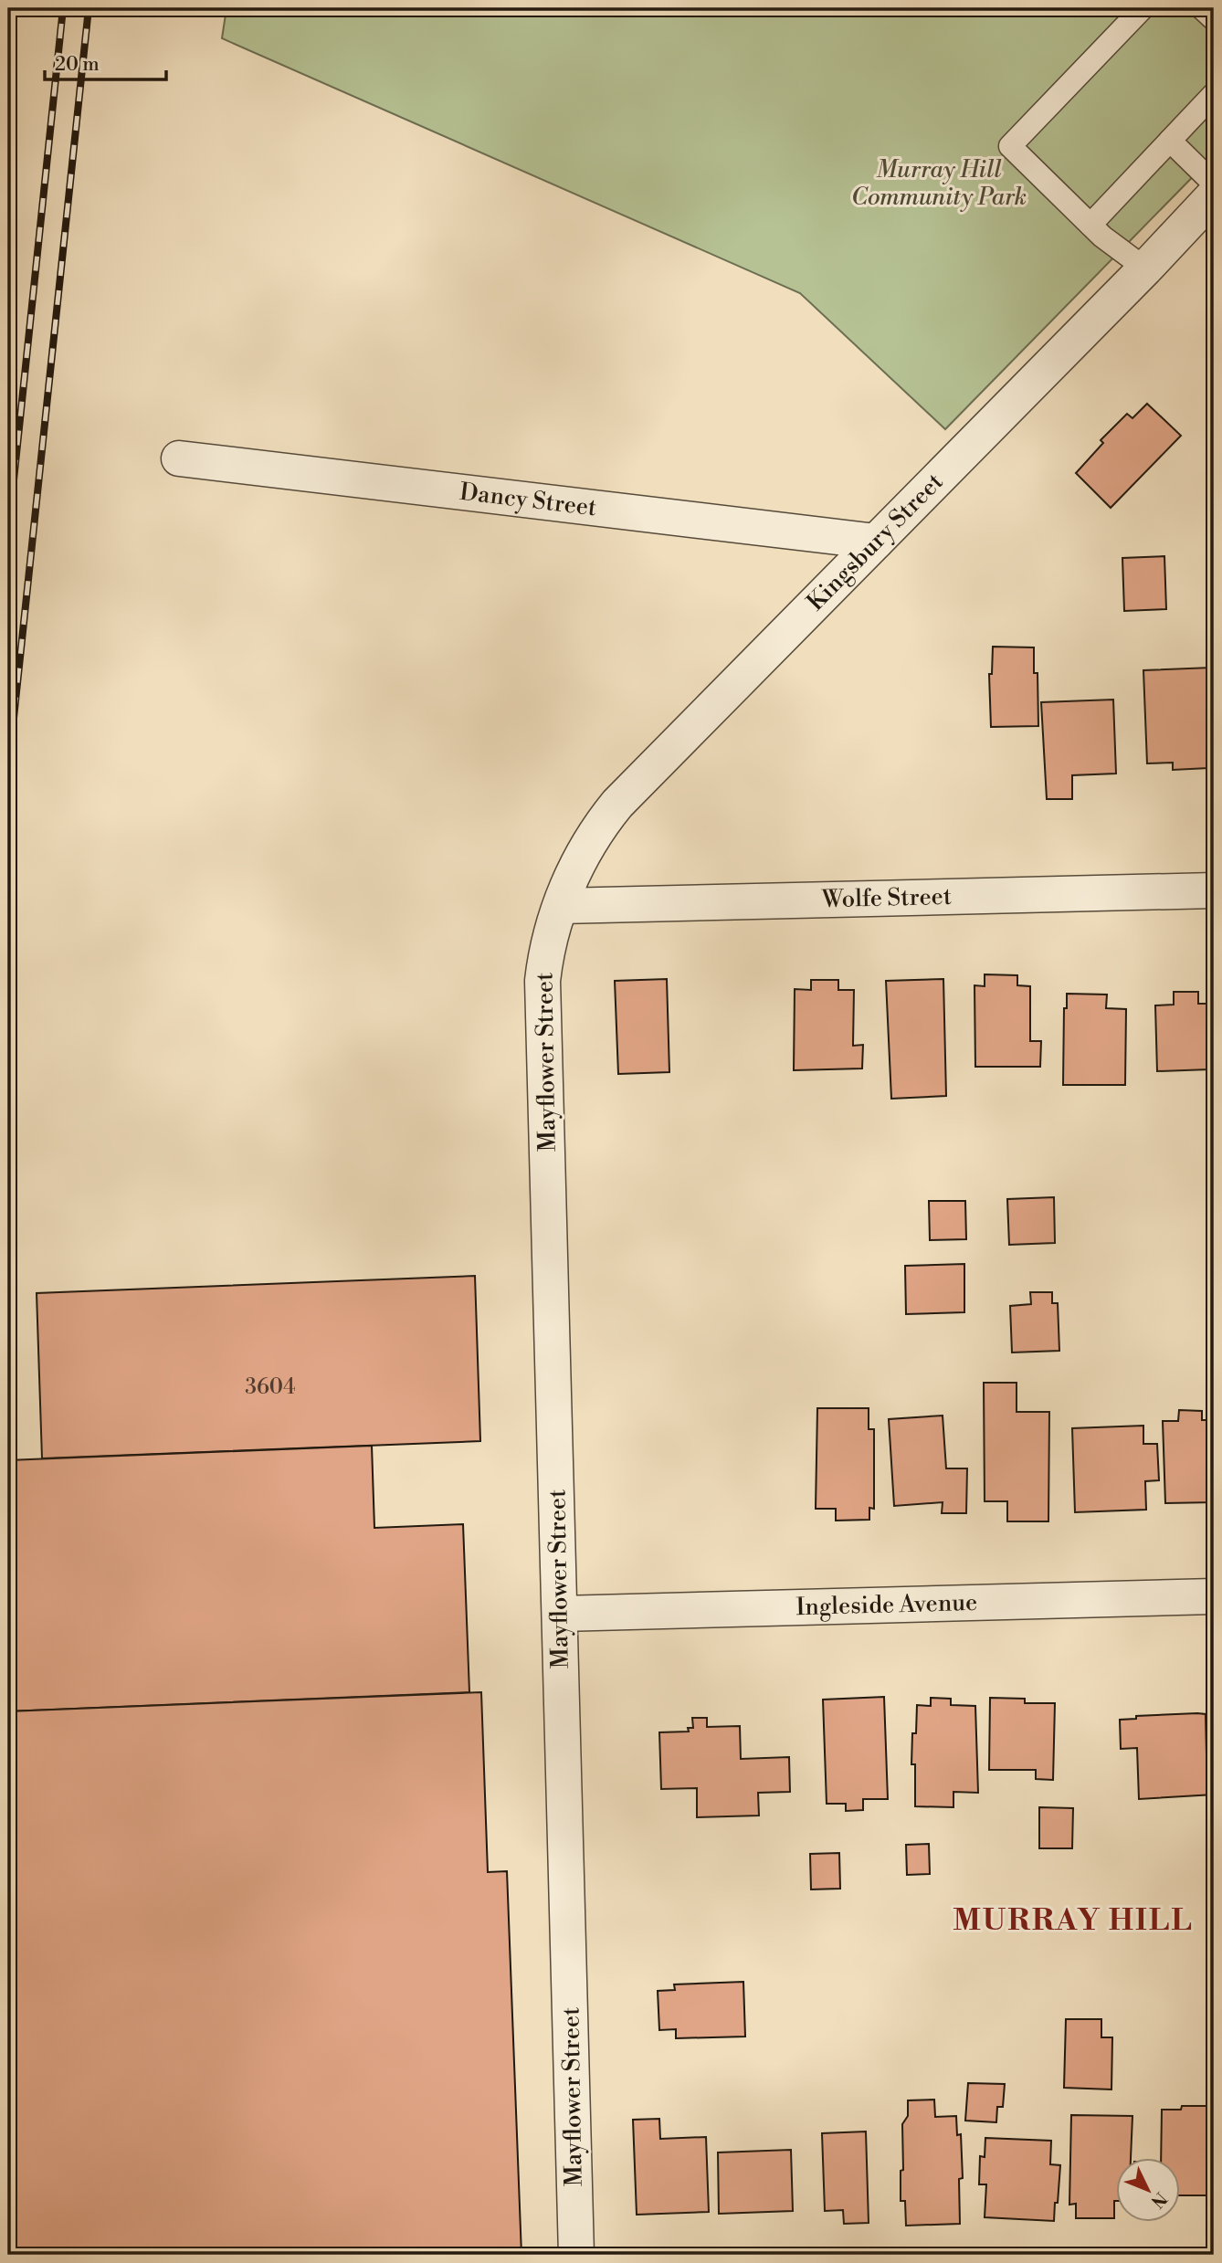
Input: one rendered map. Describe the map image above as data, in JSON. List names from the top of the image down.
{
  "streets": {
    "street": [
      "Dancy Street",
      "Kingsbury Street",
      "Wolfe Street",
      "Mayflower Street",
      "Ingleside Avenue"
    ]
  },
  "crossings": [
    ["Dancy Street", "Kingsbury Street"],
    ["Kingsbury Street", "Wolfe Street"],
    ["Kingsbury Street", "Mayflower Street"],
    ["Wolfe Street", "Mayflower Street"],
    ["Mayflower Street", "Ingleside Avenue"]
  ],
  "districts": ["MURRAY HILL"],
  "parks": ["Murray Hill Community Park"],
  "house_numbers": ["3604"],
  "scale_bar": "20 m",
  "north": "bottom right"
}
